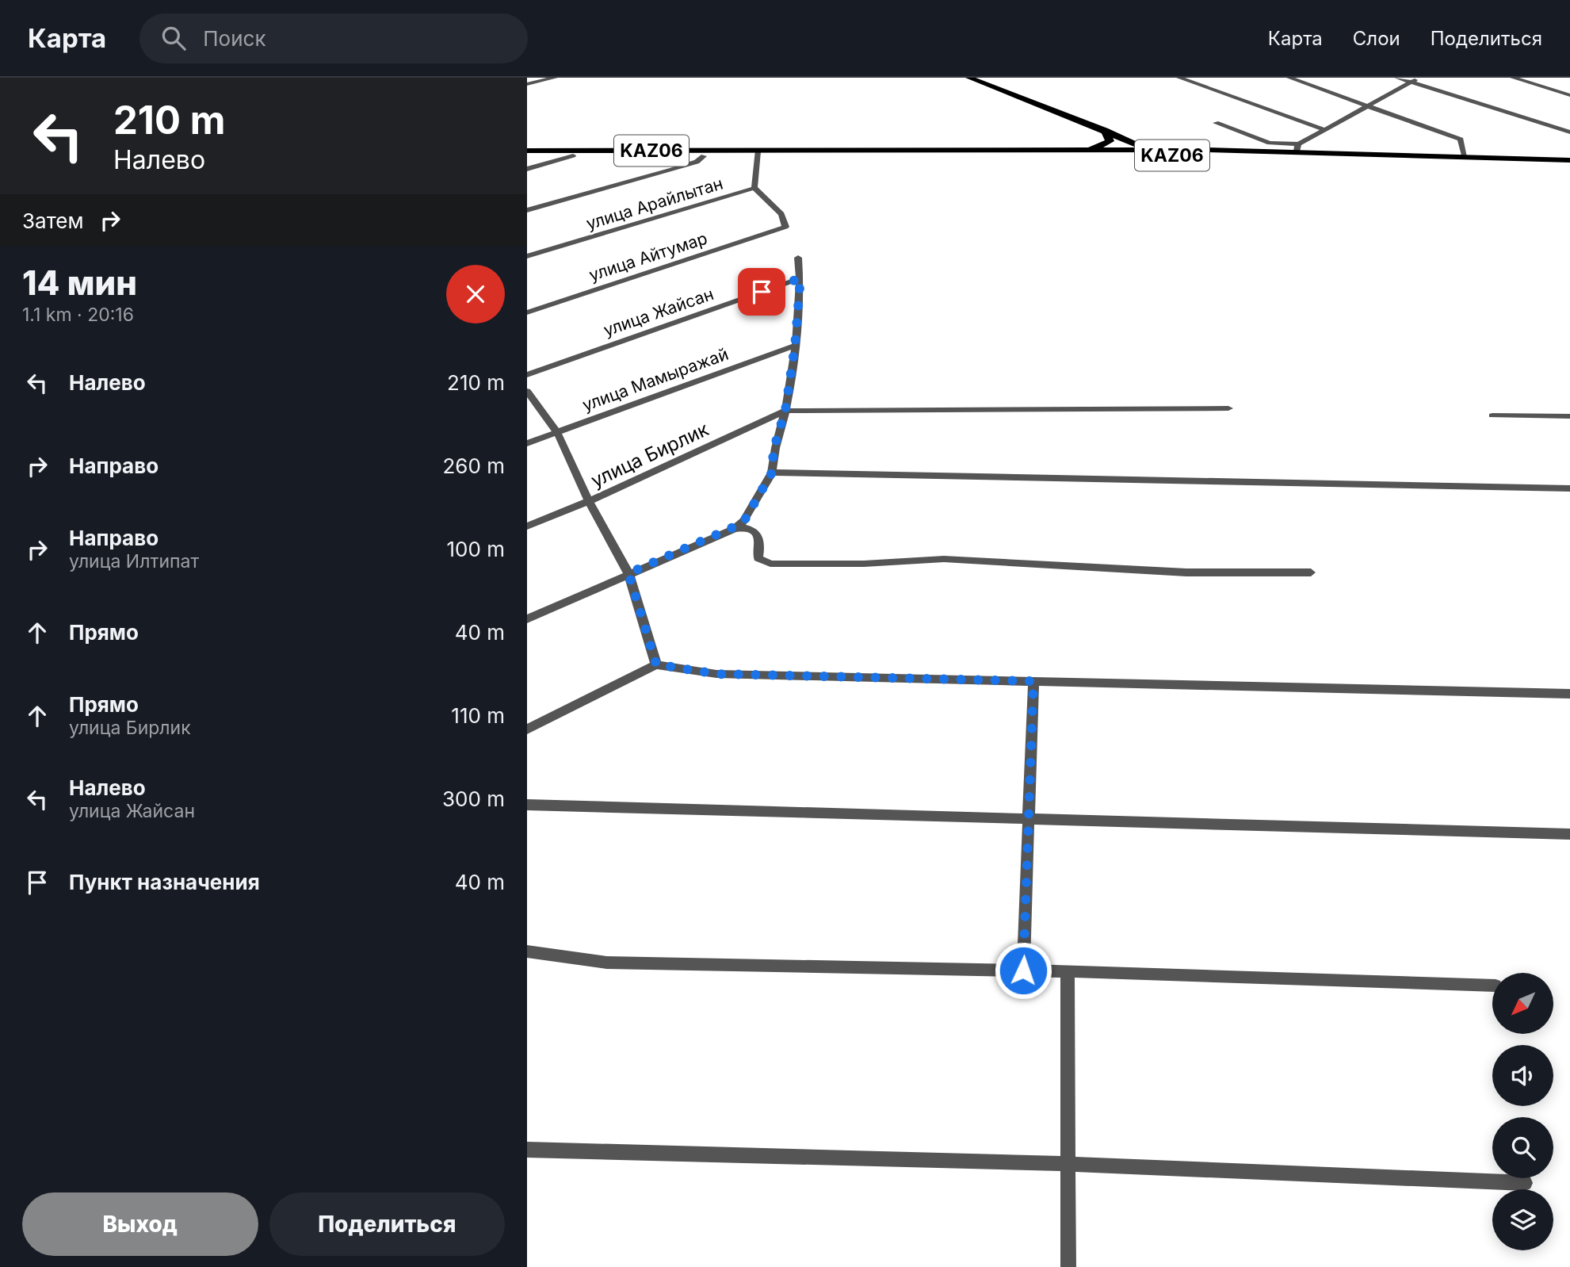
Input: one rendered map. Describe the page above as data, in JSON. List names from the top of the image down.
{
  "streets": {
    "highway": ["KАZ06"],
    "street": [
      "улица Арайлытан",
      "улица Айтумар",
      "улица Жайсан",
      "улица Мамыражай",
      "улица Бирлик"
    ]
  },
  "crossings": [
    ["улица Арайлытан", "улица Айтумар"]
  ],
  "north": "bottom left",
  "page": {
    "header": "Карта",
    "search": "Поиск",
    "nav": ["Карта", "Слои", "Поделиться"],
    "turn": ["210 m", "Налево"],
    "then": "Затем",
    "heading": ["14 мин", "1.1 km · 20:16"],
    "list": [
      {
        "name": "Налево",
        "value": "210 m"
      },
      {
        "name": "Направо",
        "value": "260 m"
      },
      {
        "name": "Направо",
        "note": "улица Илтипат",
        "value": "100 m"
      },
      {
        "name": "Прямо",
        "value": "40 m"
      },
      {
        "name": "Прямо",
        "note": "улица Бирлик",
        "value": "110 m"
      },
      {
        "name": "Налево",
        "note": "улица Жайсан",
        "value": "300 m"
      },
      {
        "name": "Пункт назначения",
        "value": "40 m"
      }
    ],
    "buttons": ["Выход", "Поделиться"]
  }
}
